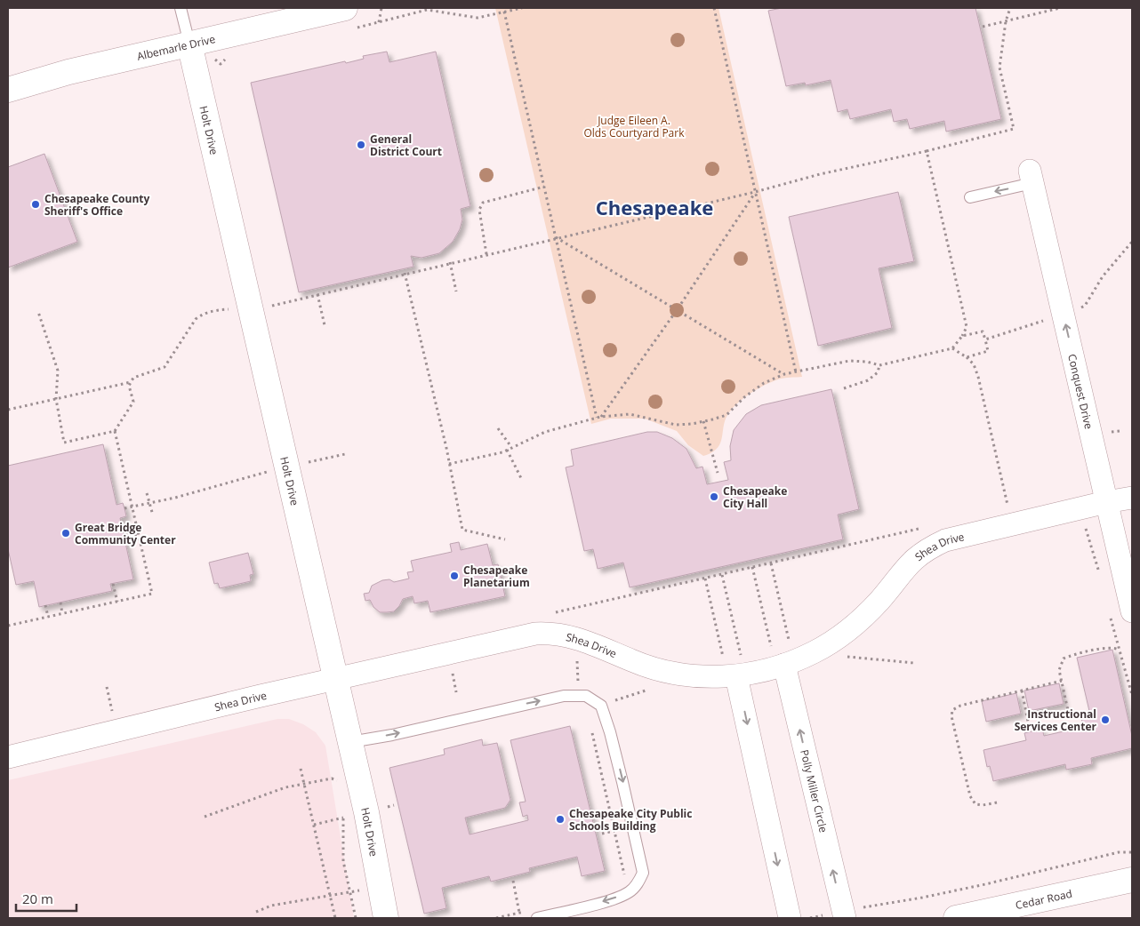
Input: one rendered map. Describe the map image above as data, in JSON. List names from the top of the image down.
{
  "streets": {
    "street": [
      "Albemarle Drive",
      "Holt Drive",
      "Conquest Drive",
      "Shea Drive",
      "Polly Miller Circle",
      "Cedar Road"
    ]
  },
  "crossings": [
    ["Albemarle Drive", "Holt Drive"],
    ["Holt Drive", "Shea Drive"],
    ["Conquest Drive", "Shea Drive"],
    ["Shea Drive", "Polly Miller Circle"]
  ],
  "one_way": ["Conquest Drive"],
  "districts": ["Chesapeake"],
  "parks": ["Judge Eileen A. Olds Courtyard Park"],
  "places": [
    "General District Court",
    "Chesapeake County Sheriff's Office",
    "Chesapeake City Hall",
    "Great Bridge Community Center",
    "Chesapeake Planetarium",
    "Instructional Services Center",
    "Chesapeake City Public Schools Building"
  ],
  "scale_bar": "20 m"
}
